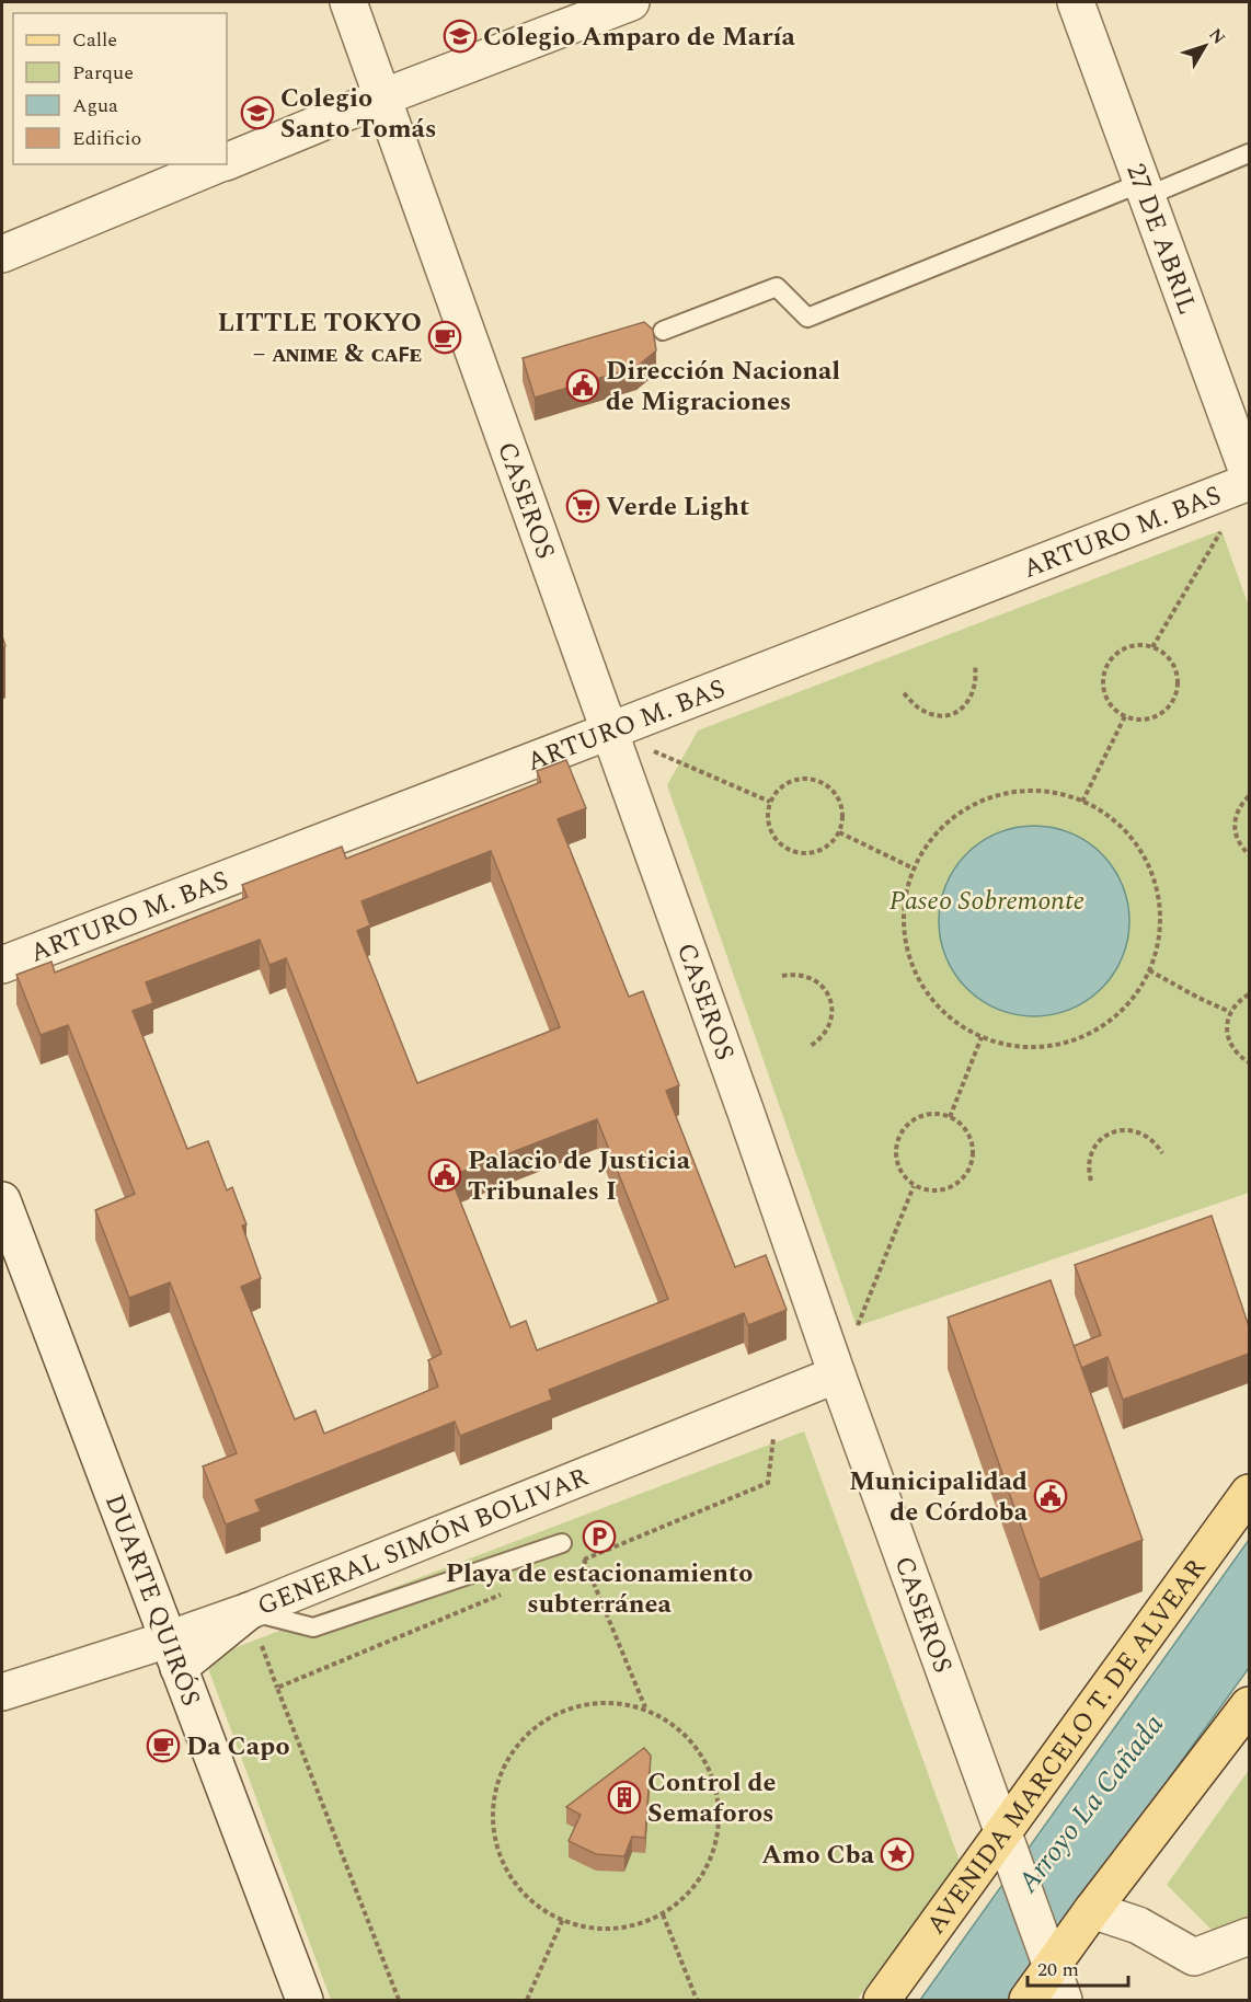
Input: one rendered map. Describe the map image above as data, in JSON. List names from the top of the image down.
{
  "streets": {
    "main road": ["AVENIDA MARCELO T. DE ALVEAR"],
    "street": [
      "27 DE ABRIL",
      "CASEROS",
      "ARTURO M. BAS",
      "GENERAL SIMÓN BOLIVAR",
      "DUARTE QUIRÓS"
    ]
  },
  "crossings": [
    ["CASEROS", "ARTURO M. BAS"],
    ["CASEROS", "GENERAL SIMÓN BOLIVAR"],
    ["CASEROS", "AVENIDA MARCELO T. DE ALVEAR"],
    ["GENERAL SIMÓN BOLIVAR", "DUARTE QUIRÓS"]
  ],
  "water": ["Arroyo La Cañada"],
  "parks": ["Paseo Sobremonte"],
  "places": {
    "school or university": ["Colegio Amparo de María", "Colegio Santo Tomás"],
    "cafe": ["LITTLE TOKYO – ᴀɴɪᴍᴇ & ᴄᴀꜰᴇ", "Da Capo"],
    "public building": ["Dirección Nacional de Migraciones", "Palacio de Justicia Tribunales I", "Municipalidad de Córdoba"],
    "supermarket": ["Verde Light"],
    "parking": ["Playa de estacionamiento subterránea"],
    "building": ["Control de Semaforos"],
    "place": ["Amo Cba"]
  },
  "legend": [
    "Calle",
    "Parque",
    "Agua",
    "Edificio"
  ],
  "scale_bar": "20 m",
  "north": "top right"
}
